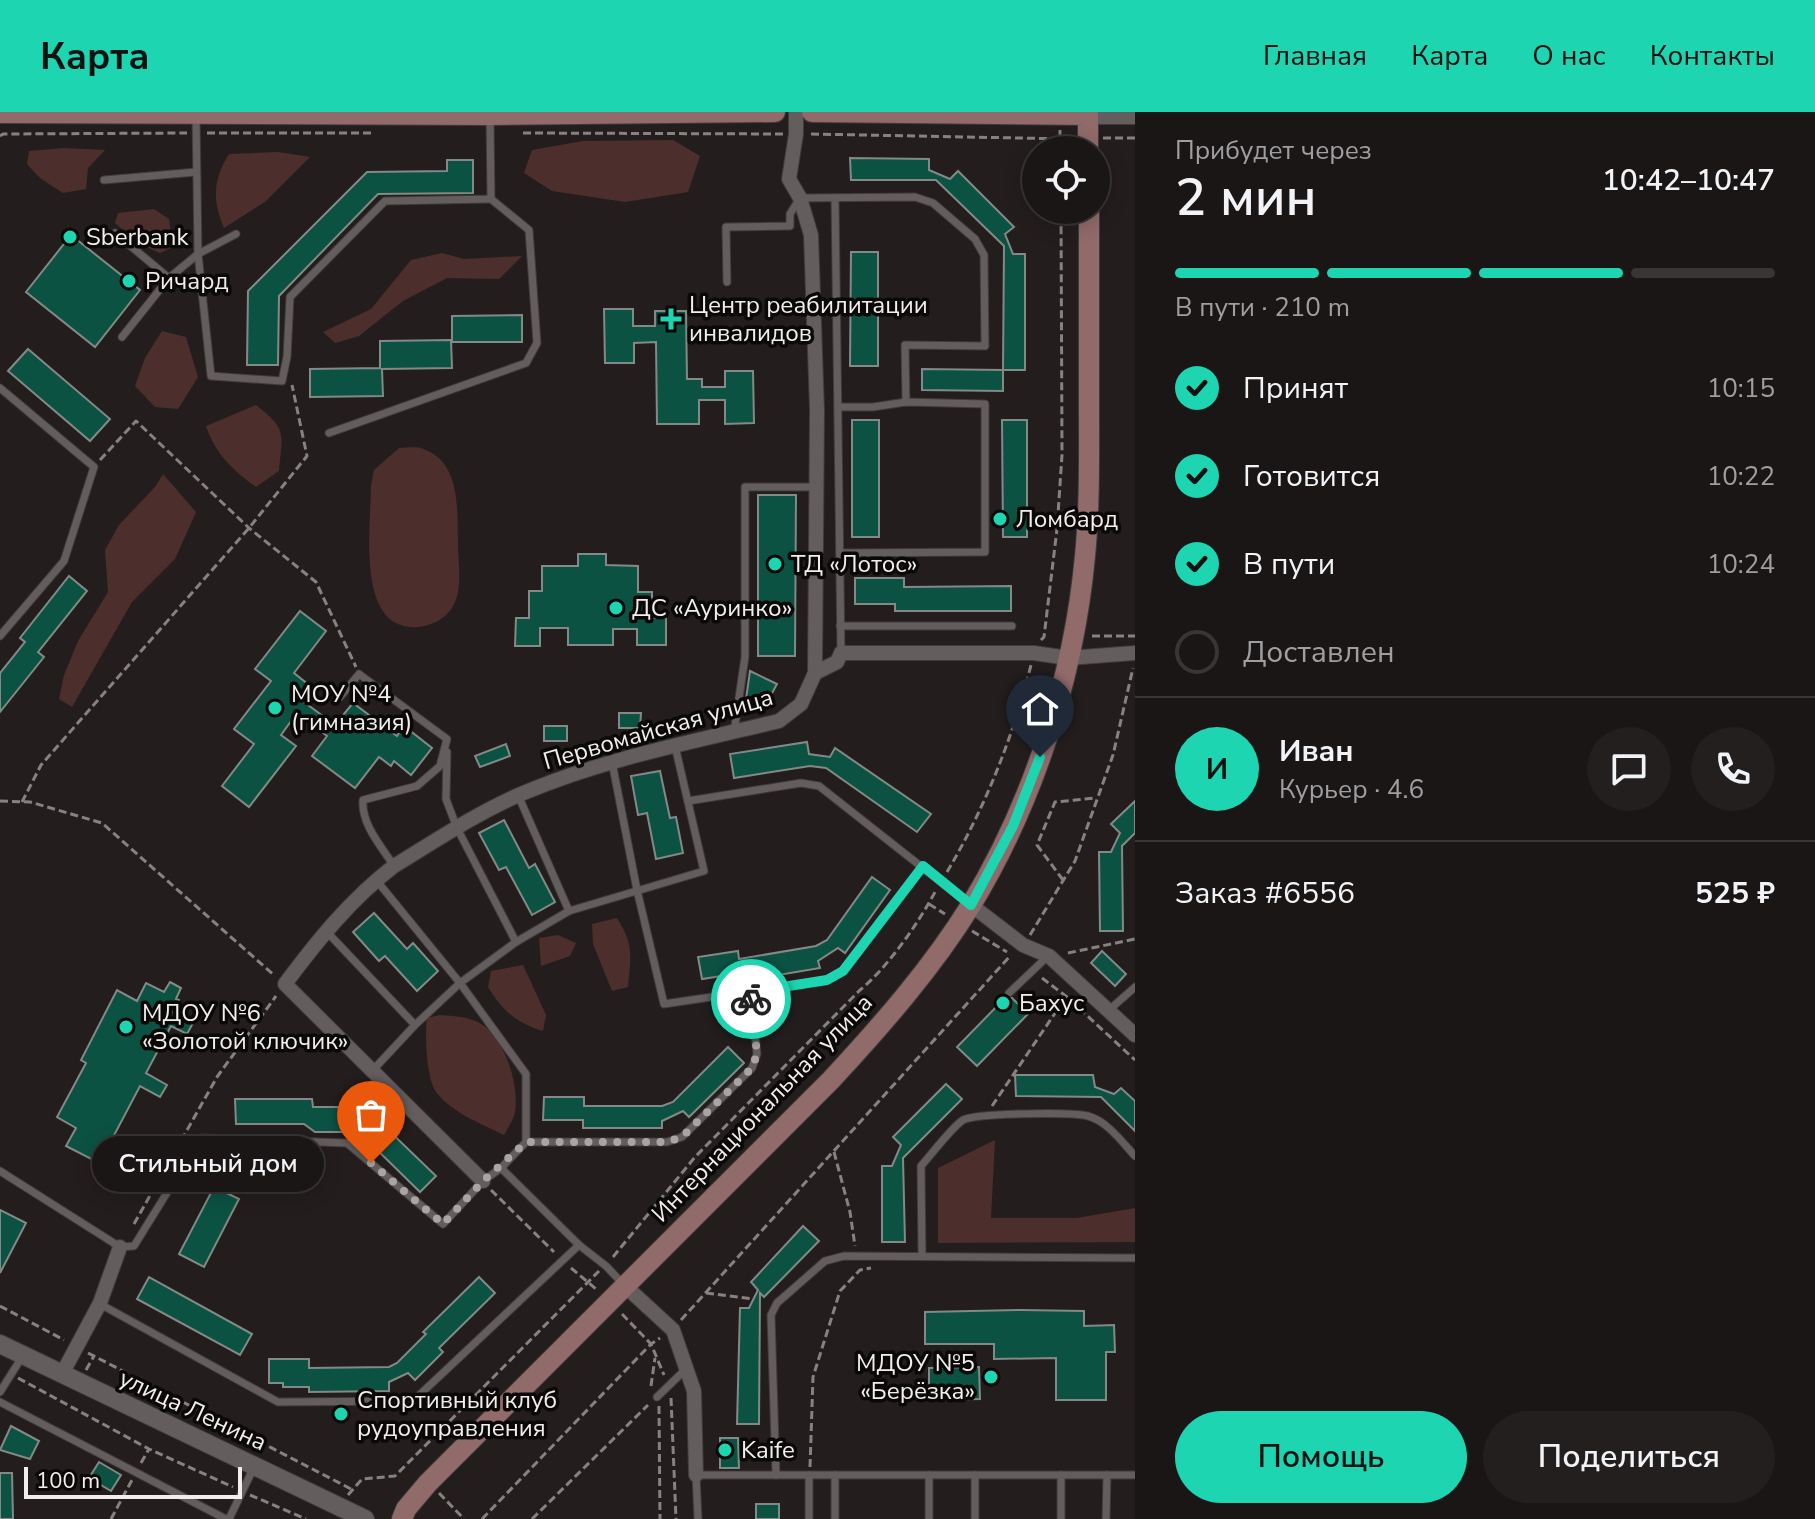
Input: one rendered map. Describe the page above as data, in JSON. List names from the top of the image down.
{
  "streets": {
    "main road": ["Интернациональная улица"],
    "street": ["Первомайская улица", "улица Ленина"]
  },
  "places": {
    "other": [
      "Sberbank",
      "Ричард",
      "Ломбард",
      "ТД «Лотос»",
      "ДС «Ауринко»",
      "МОУ №4 (гимназия)",
      "Бахус",
      "МДОУ №6 «Золотой ключик»",
      "Стильный дом",
      "МДОУ №5 «Берёзка»",
      "Спортивный клуб рудоуправления",
      "Kaife"
    ],
    "health": ["Центр реабилитации инвалидов"]
  },
  "scale_bar": "100 m",
  "page": {
    "header": "Карта",
    "nav": [
      "Главная",
      "Карта",
      "О нас",
      "Контакты"
    ],
    "heading": ["2 мин", "Прибудет через", "10:42–10:47"],
    "panel": [
      "Иван",
      "Курьер · 4.6",
      "Заказ #6556",
      "525 ₽"
    ],
    "bar": "В пути · 210 m",
    "list": [
      ["Принят", "10:15"],
      ["Готовится", "10:22"],
      ["В пути", "10:24"],
      "Доставлен"
    ],
    "round": "И",
    "bubble": "Стильный дом",
    "buttons": ["Помощь", "Поделиться"],
    "scale": "100 m"
  }
}
